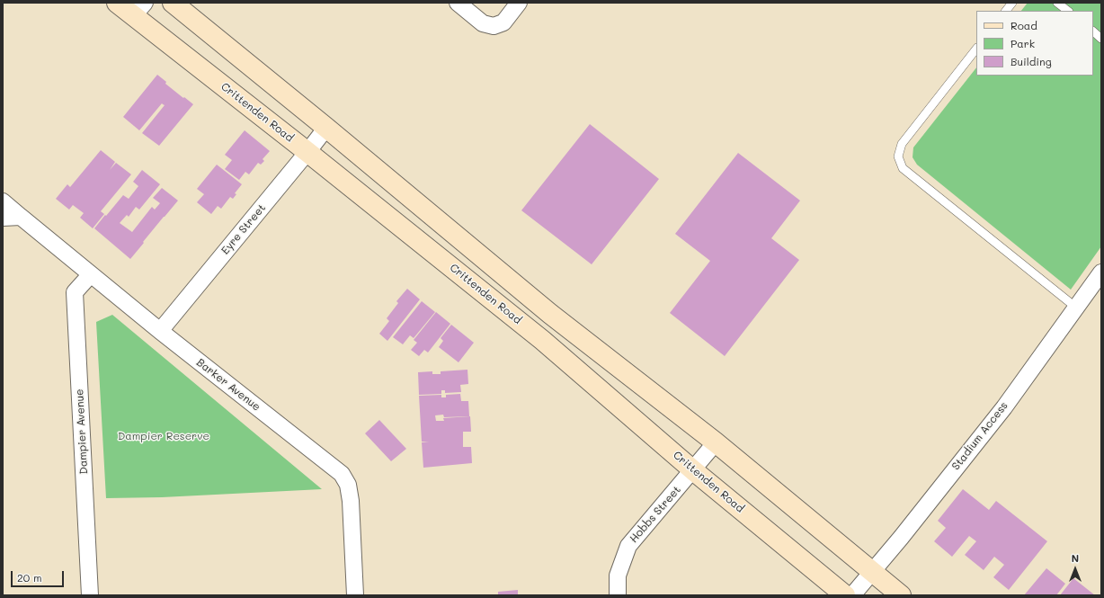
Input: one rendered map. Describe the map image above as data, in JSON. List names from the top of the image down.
{
  "streets": {
    "main road": ["Crittenden Road"],
    "street": [
      "Eyre Street",
      "Barker Avenue",
      "Dampier Avenue",
      "Stadium Access",
      "Hobbs Street"
    ]
  },
  "crossings": [
    ["Crittenden Road", "Eyre Street"],
    ["Crittenden Road", "Hobbs Street"],
    ["Eyre Street", "Barker Avenue"],
    ["Barker Avenue", "Dampier Avenue"]
  ],
  "parks": ["Dampier Reserve"],
  "legend": ["Road", "Park", "Building"],
  "scale_bar": "20 m",
  "north": "top"
}
